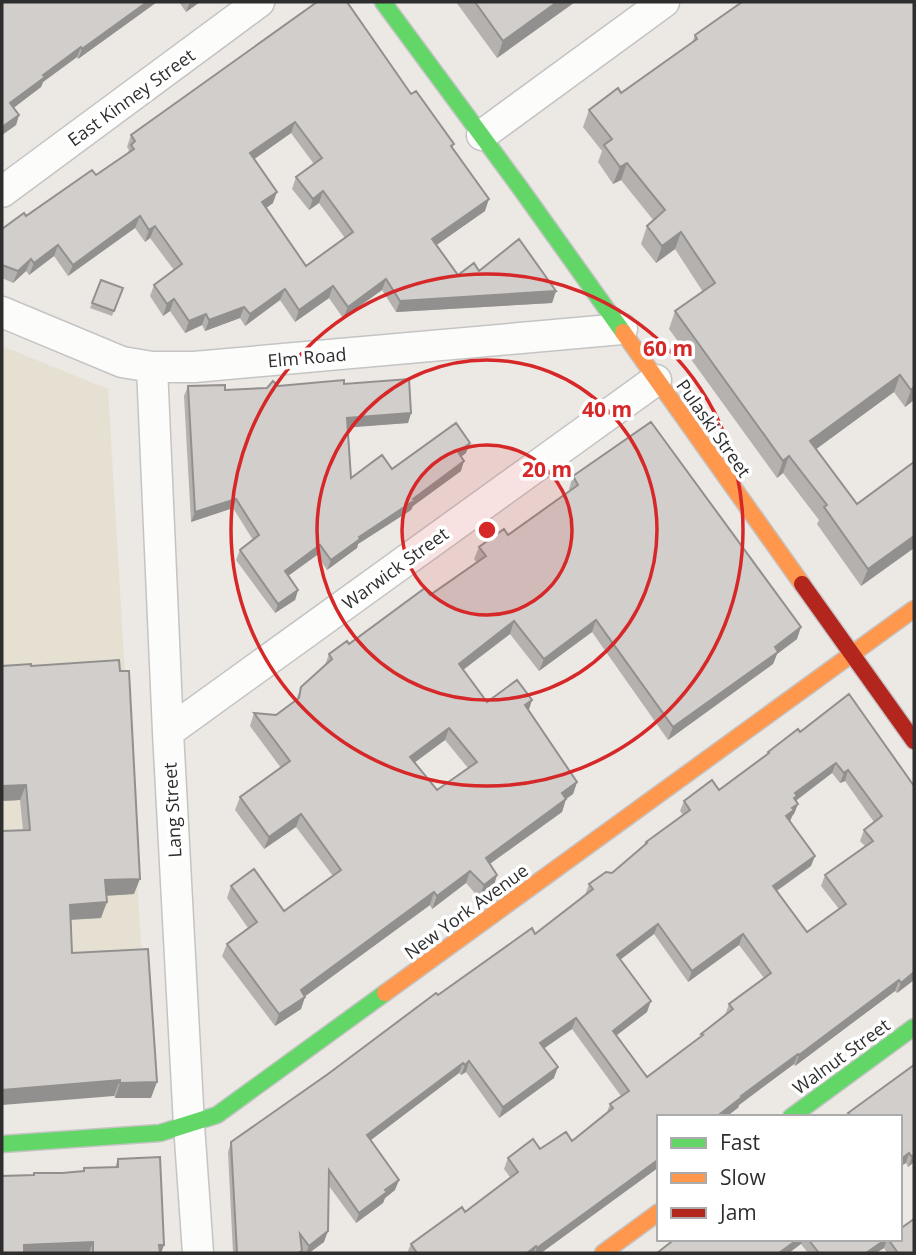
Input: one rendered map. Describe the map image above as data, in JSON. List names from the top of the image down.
{
  "streets": {
    "street": [
      "East Kinney Street",
      "Elm Road",
      "Pulaski Street",
      "Warwick Street",
      "Lang Street",
      "New York Avenue",
      "Walnut Street"
    ]
  },
  "crossings": [
    ["Elm Road", "Pulaski Street"],
    ["Elm Road", "Lang Street"],
    ["Pulaski Street", "Warwick Street"],
    ["Pulaski Street", "New York Avenue"],
    ["Warwick Street", "Lang Street"],
    ["Lang Street", "New York Avenue"]
  ],
  "legend": ["Fast", "Slow", "Jam"],
  "rings": ["60 m", "40 m", "20 m"]
}
